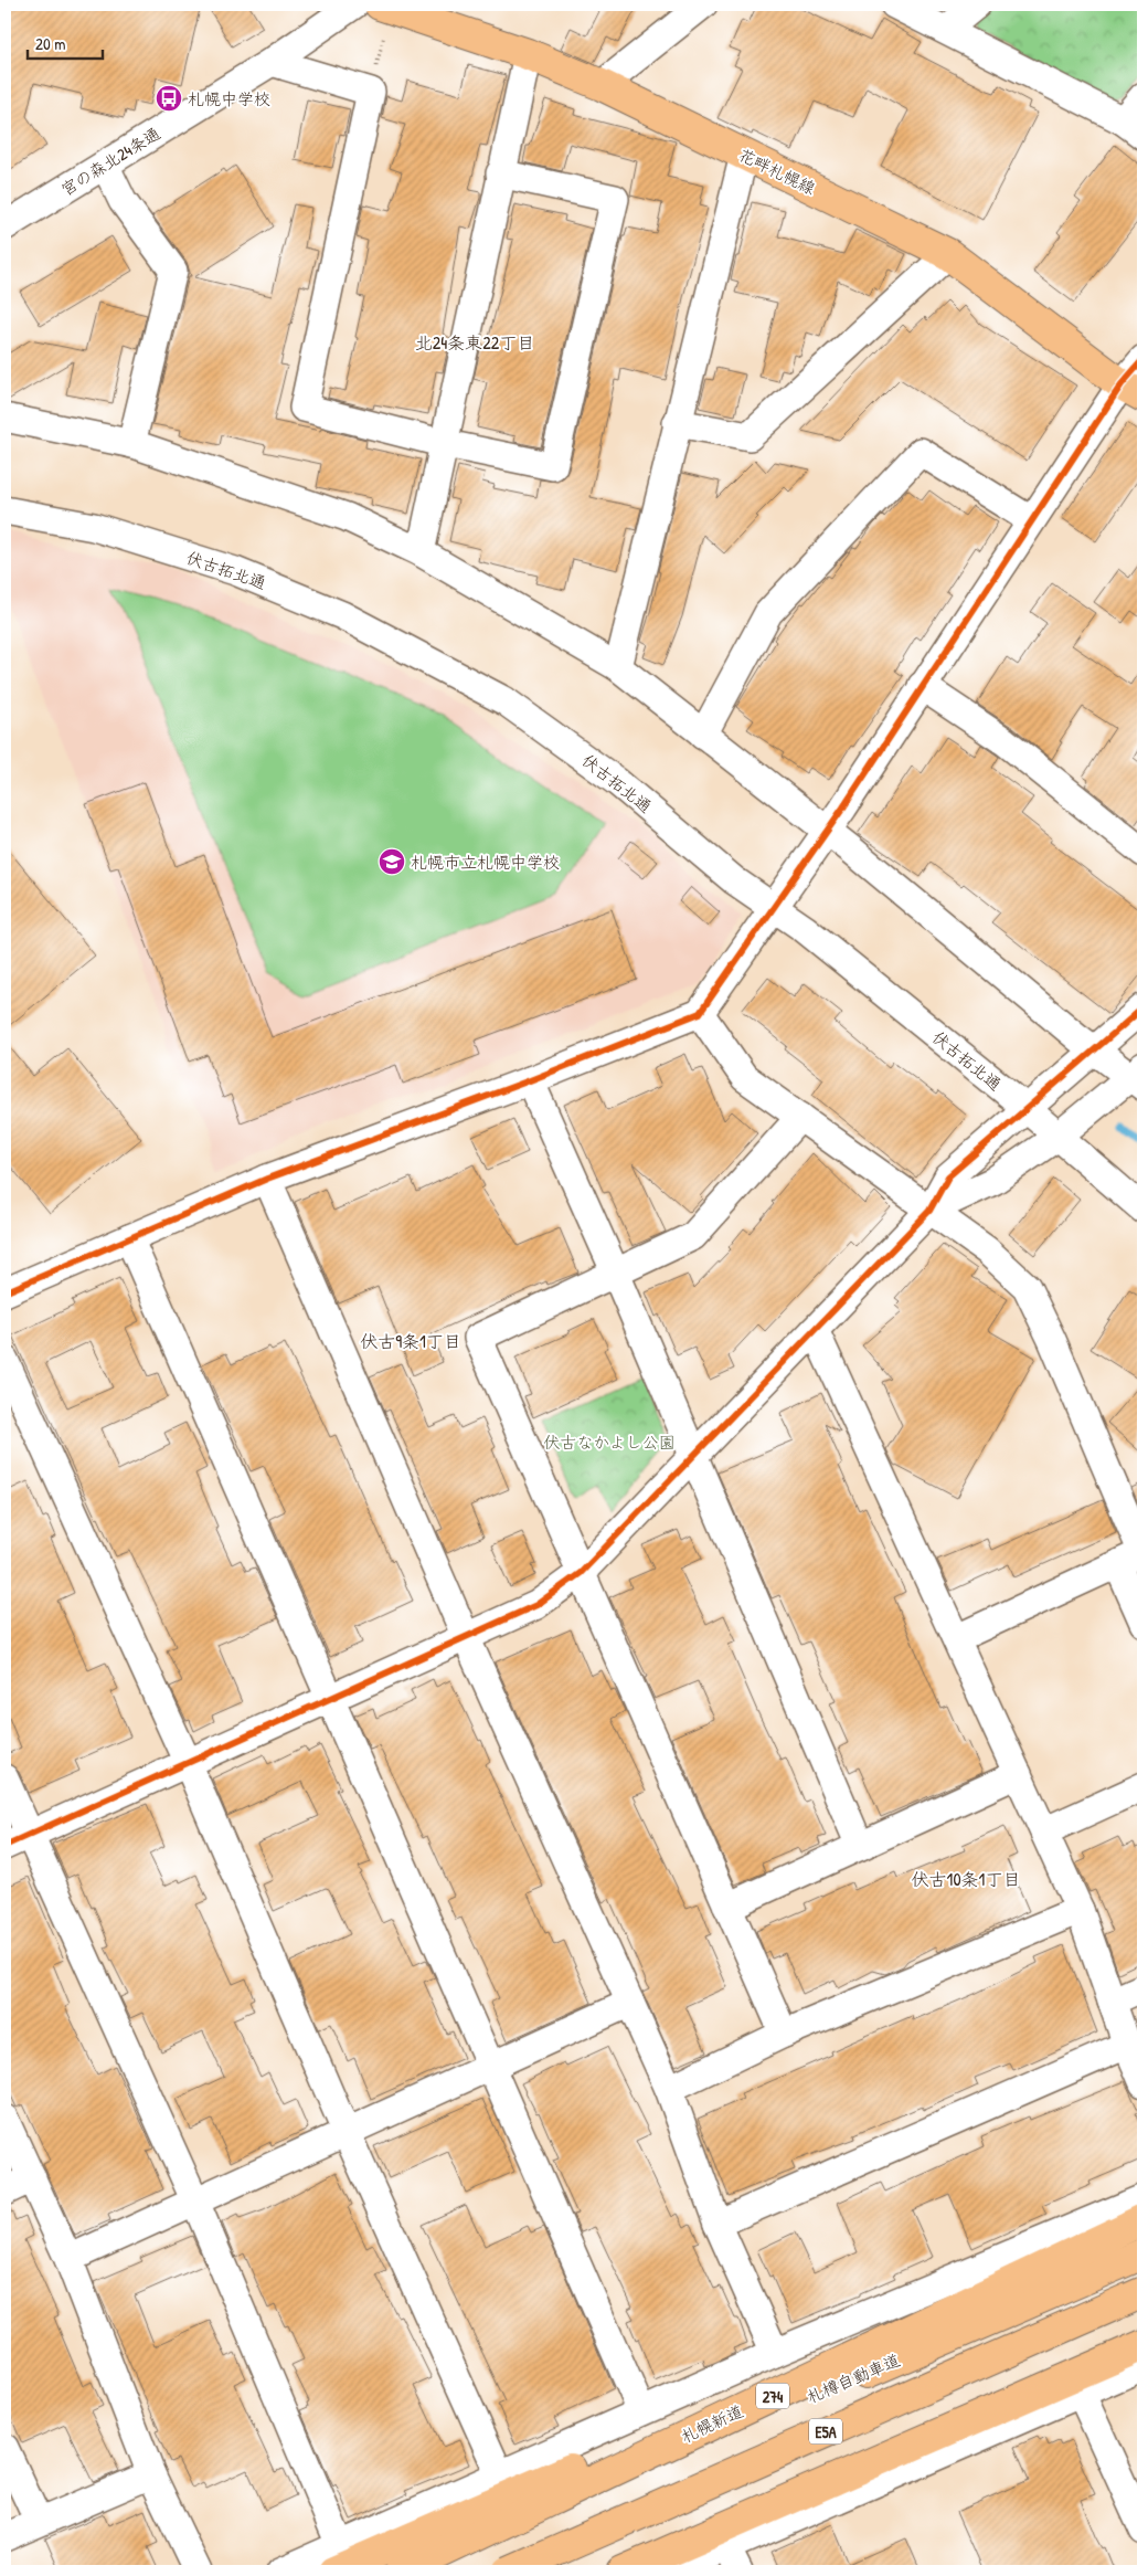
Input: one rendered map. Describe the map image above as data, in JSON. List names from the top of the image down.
{
  "streets": {
    "main road": [
      "花畔札幌線",
      "札樽自動車道",
      "274",
      "札幌新道",
      "E5A"
    ],
    "street": ["宮の森北24条通", "伏古拓北通"]
  },
  "districts": ["北24条東22丁目", "伏古9条1丁目", "伏古10条1丁目"],
  "parks": ["伏古なかよし公園"],
  "places": {
    "bus stop": ["札幌中学校"],
    "school or university": ["札幌市立札幌中学校"]
  },
  "scale_bar": "20 m"
}
